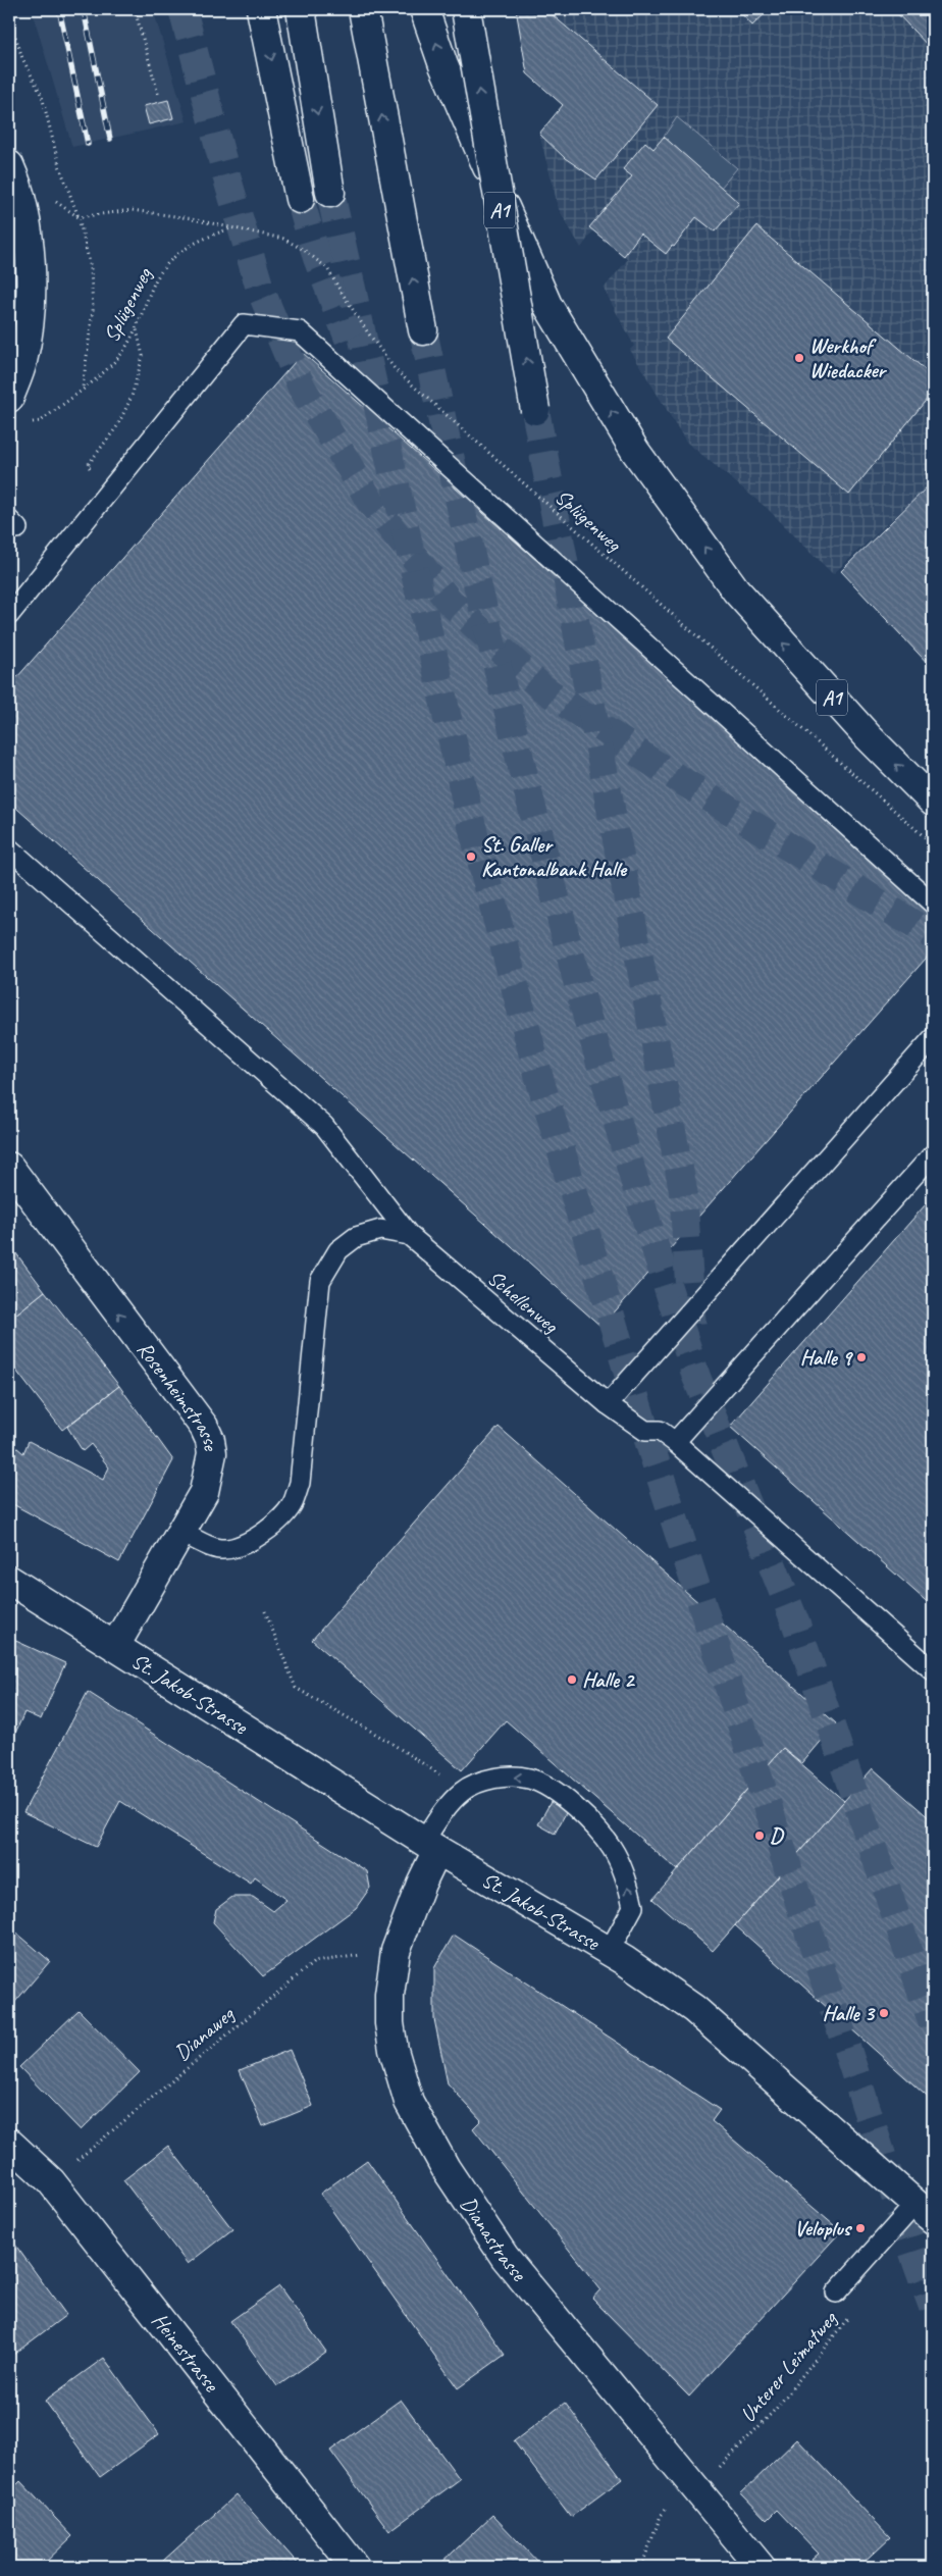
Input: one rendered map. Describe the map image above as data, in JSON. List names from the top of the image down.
{
  "streets": {
    "main road": [
      "A1",
      "Rosenheimstrasse",
      "St. Jakob-Strasse",
      "Dianastrasse",
      "Heinestrasse"
    ],
    "lane": ["Schellenweg"],
    "path": ["Splügenweg", "Dianaweg", "Unterer Leimatweg"]
  },
  "crossings": [
    ["Rosenheimstrasse", "St. Jakob-Strasse"],
    ["St. Jakob-Strasse", "Dianastrasse"]
  ],
  "one_way": ["Rosenheimstrasse"],
  "places": [
    "Werkhof Wiedacker",
    "St. Galler Kantonalbank Halle",
    "Halle 9",
    "Halle 2",
    "D",
    "Halle 3",
    "Veloplus"
  ]
}
